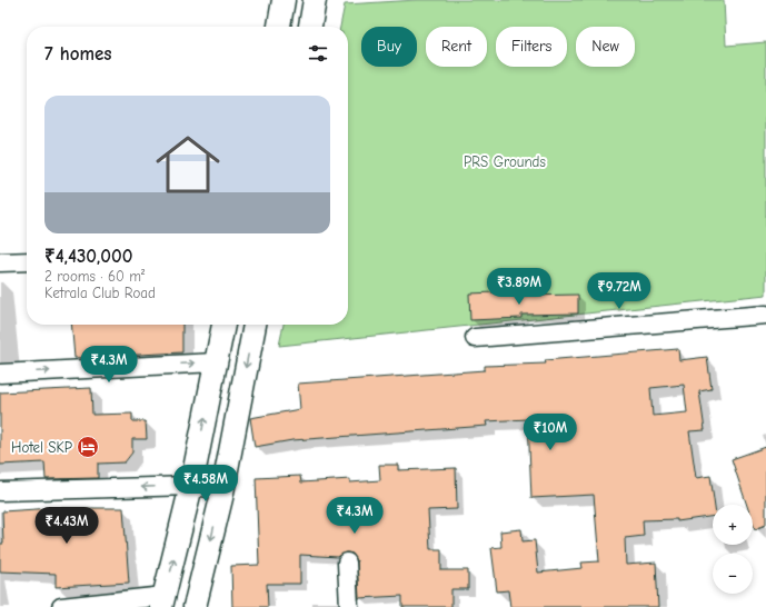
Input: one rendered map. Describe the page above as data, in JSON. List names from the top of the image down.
{
  "parks": ["PRS Grounds"],
  "places": {
    "hotel": ["Hotel SKP"]
  },
  "page": {
    "chip": [
      "Buy",
      "Rent",
      "Filters",
      "New"
    ],
    "heading": "7 homes",
    "list": [
      {
        "name": "₹4,430,000",
        "note": "2 rooms · 60 m² · Ketrala Club Road"
      }
    ],
    "price": [
      "₹3.89M",
      "₹9.72M",
      "₹4.3M",
      "₹10M",
      "₹4.58M",
      "₹4.3M",
      "₹4.43M"
    ],
    "map_buttons": ["+", "−"]
  }
}
